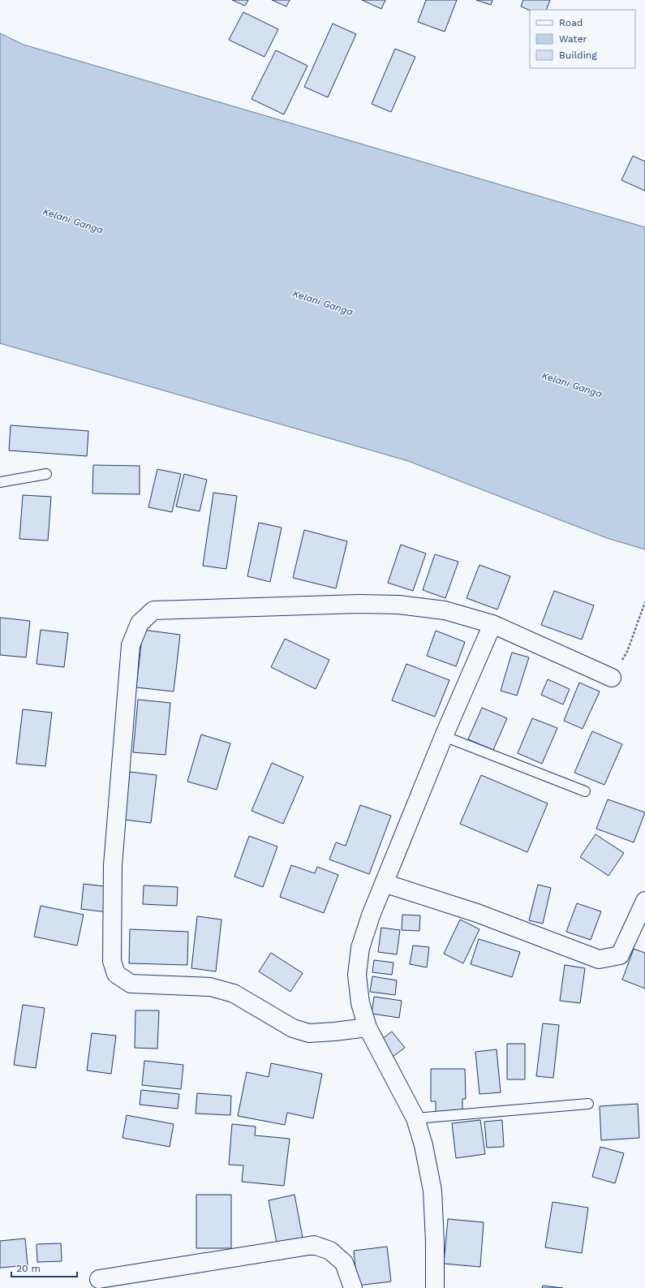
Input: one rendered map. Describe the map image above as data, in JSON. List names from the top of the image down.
{
  "water": ["Kelani Ganga"],
  "legend": ["Road", "Water", "Building"],
  "scale_bar": "20 m"
}
